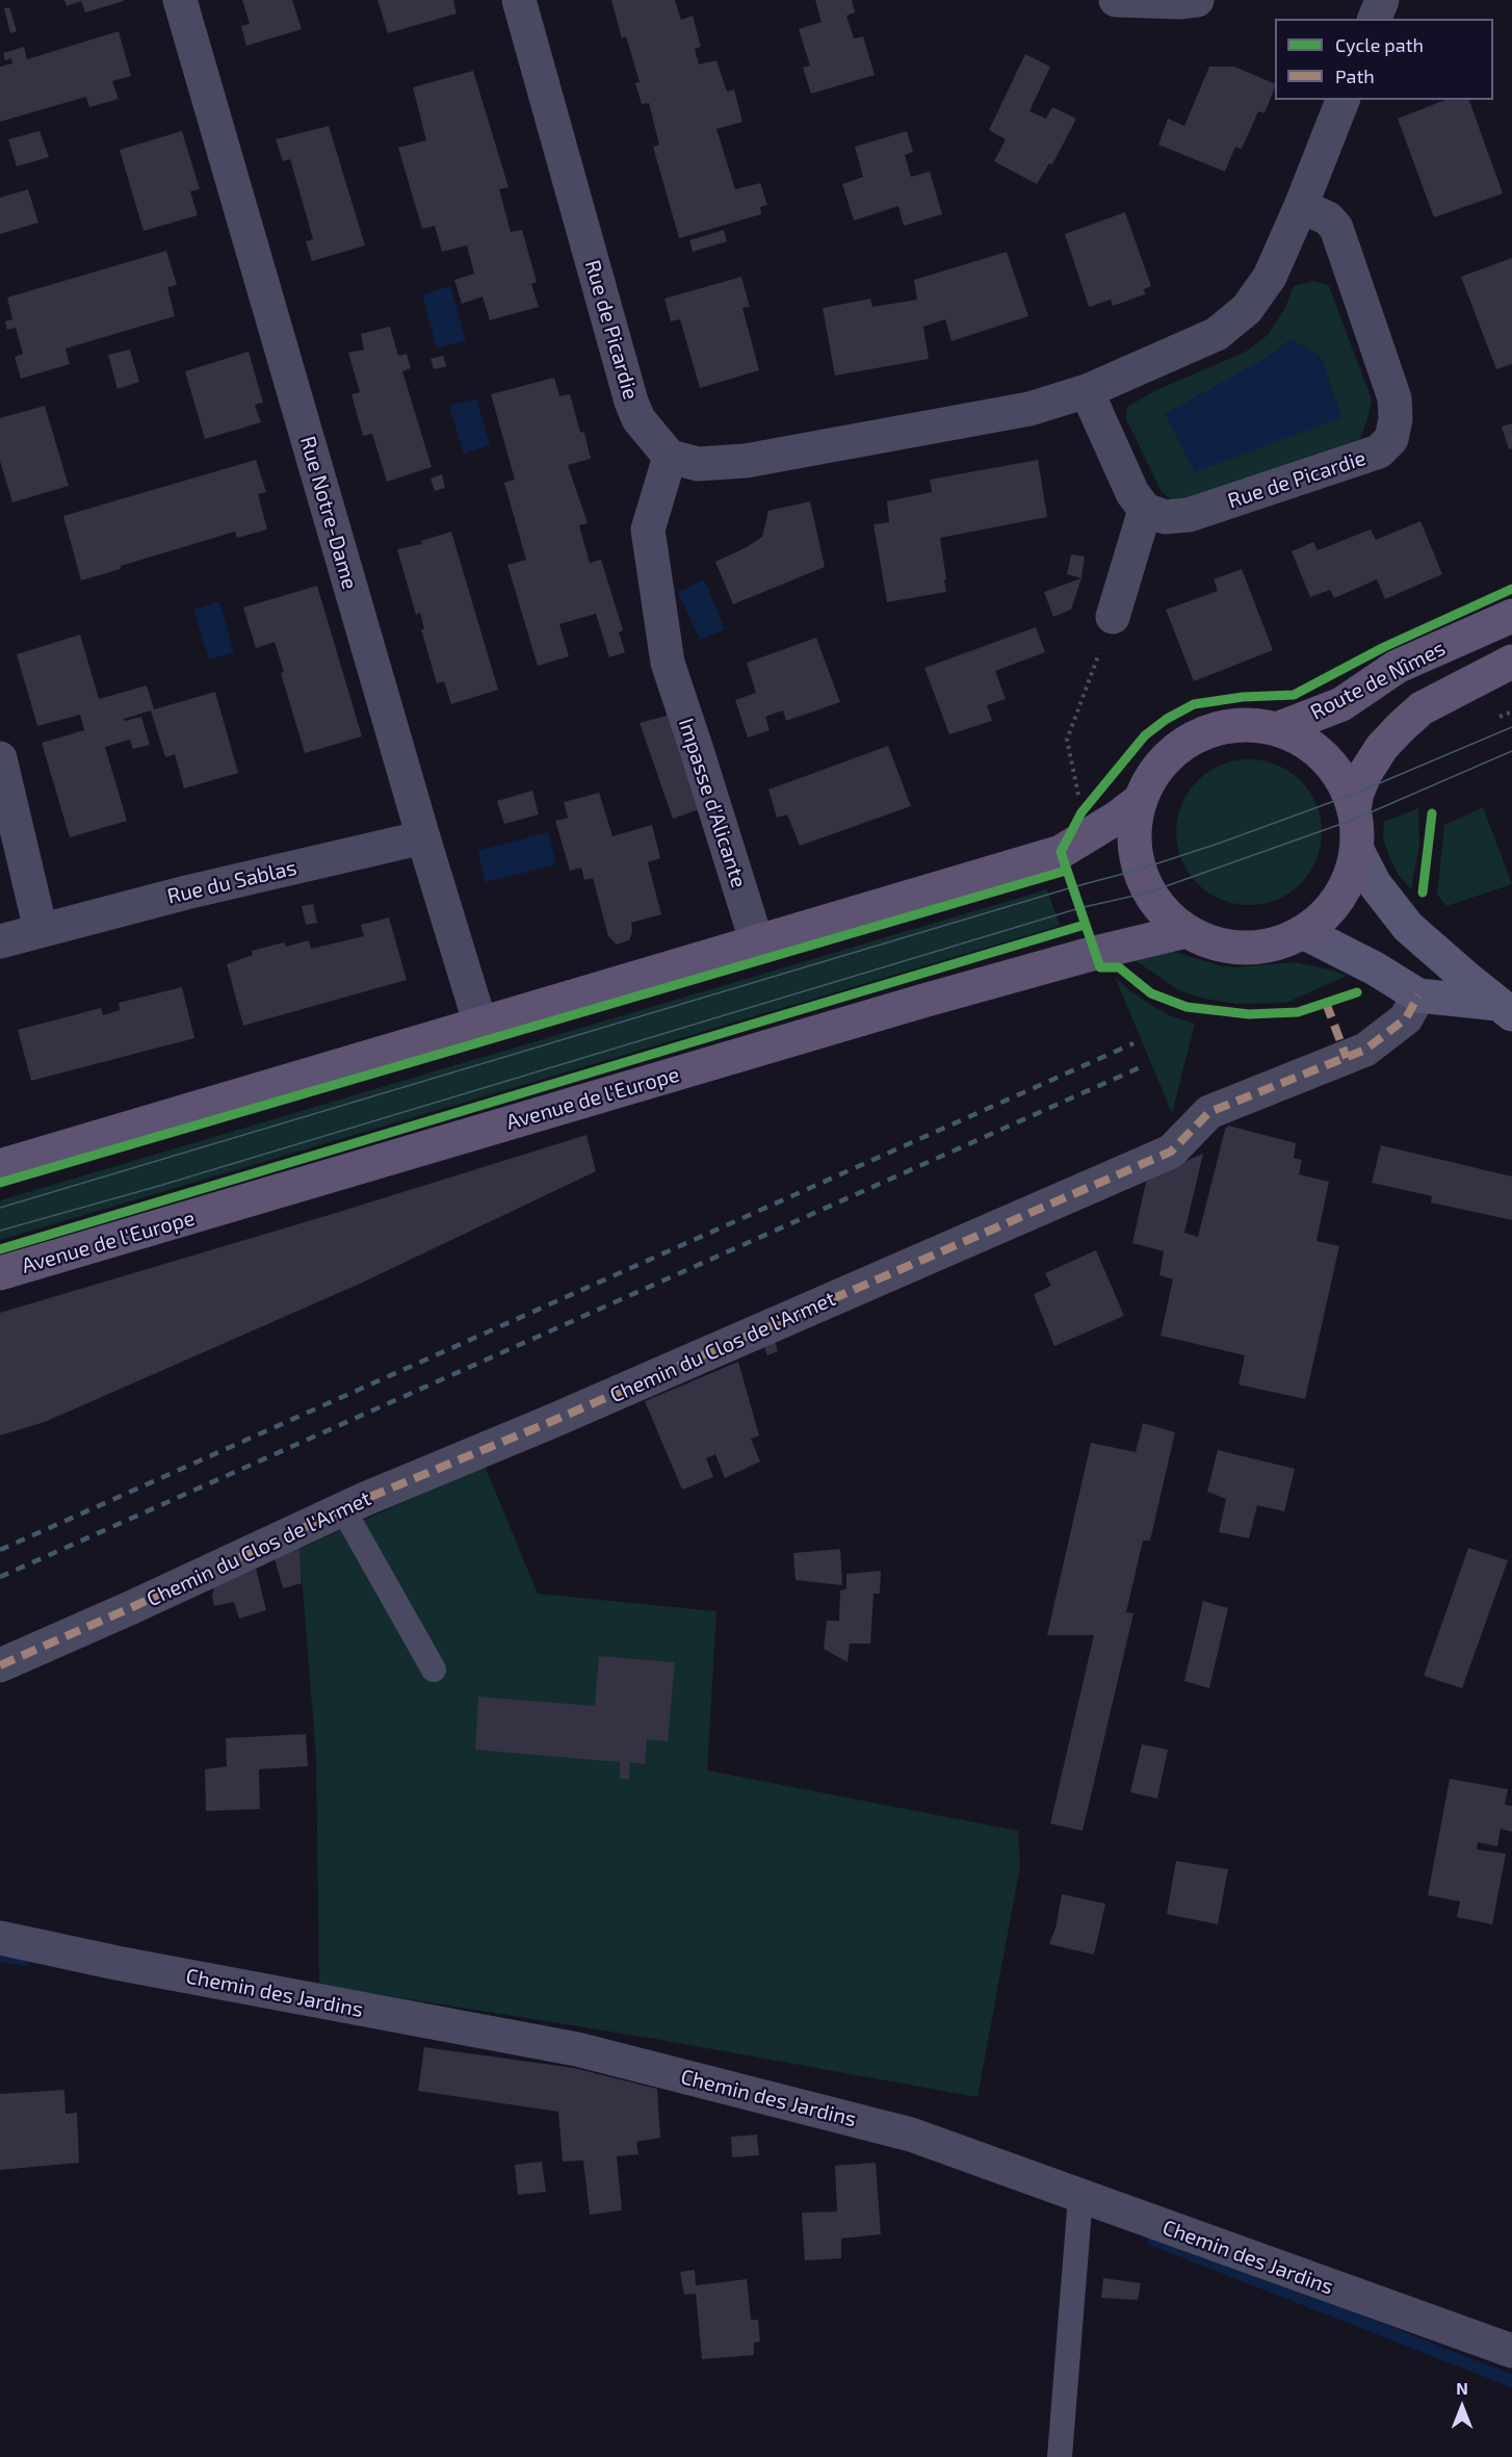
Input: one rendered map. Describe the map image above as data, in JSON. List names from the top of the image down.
{
  "streets": {
    "main road": ["Route de Nîmes", "Avenue de l'Europe"],
    "street": [
      "Rue de Picardie",
      "Rue Notre-Dame",
      "Impasse d'Alicante",
      "Rue du Sablas",
      "Chemin du Clos de l'Armet",
      "Chemin des Jardins"
    ]
  },
  "crossings": [
    ["Rue de Picardie", "Impasse d'Alicante"],
    ["Rue Notre-Dame", "Rue du Sablas"],
    ["Route de Nîmes", "Avenue de l'Europe"]
  ],
  "legend": ["Cycle path", "Path"],
  "north": "top"
}
